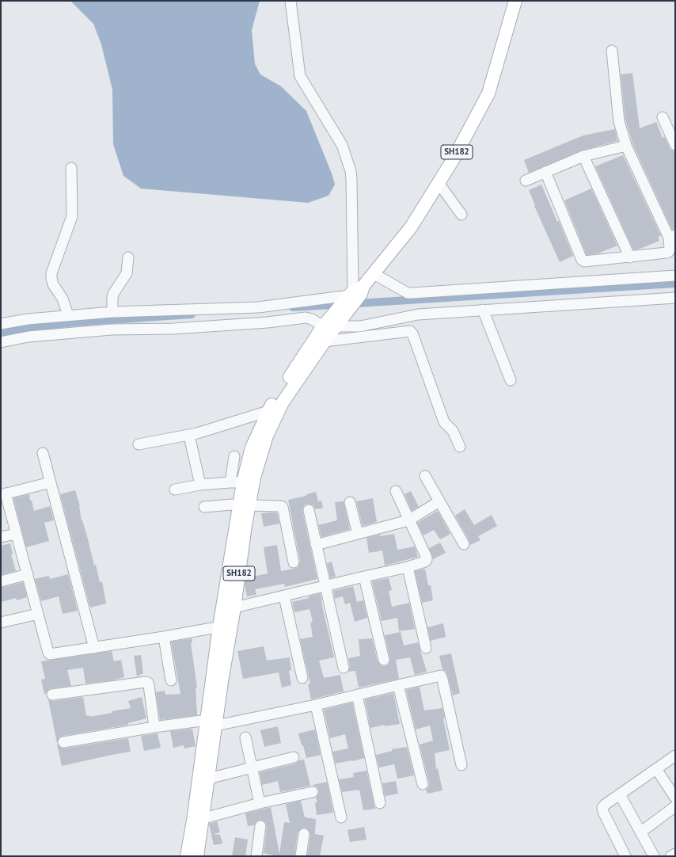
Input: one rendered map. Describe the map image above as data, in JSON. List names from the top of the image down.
{
  "streets": {
    "main road": ["SH182"]
  }
}
